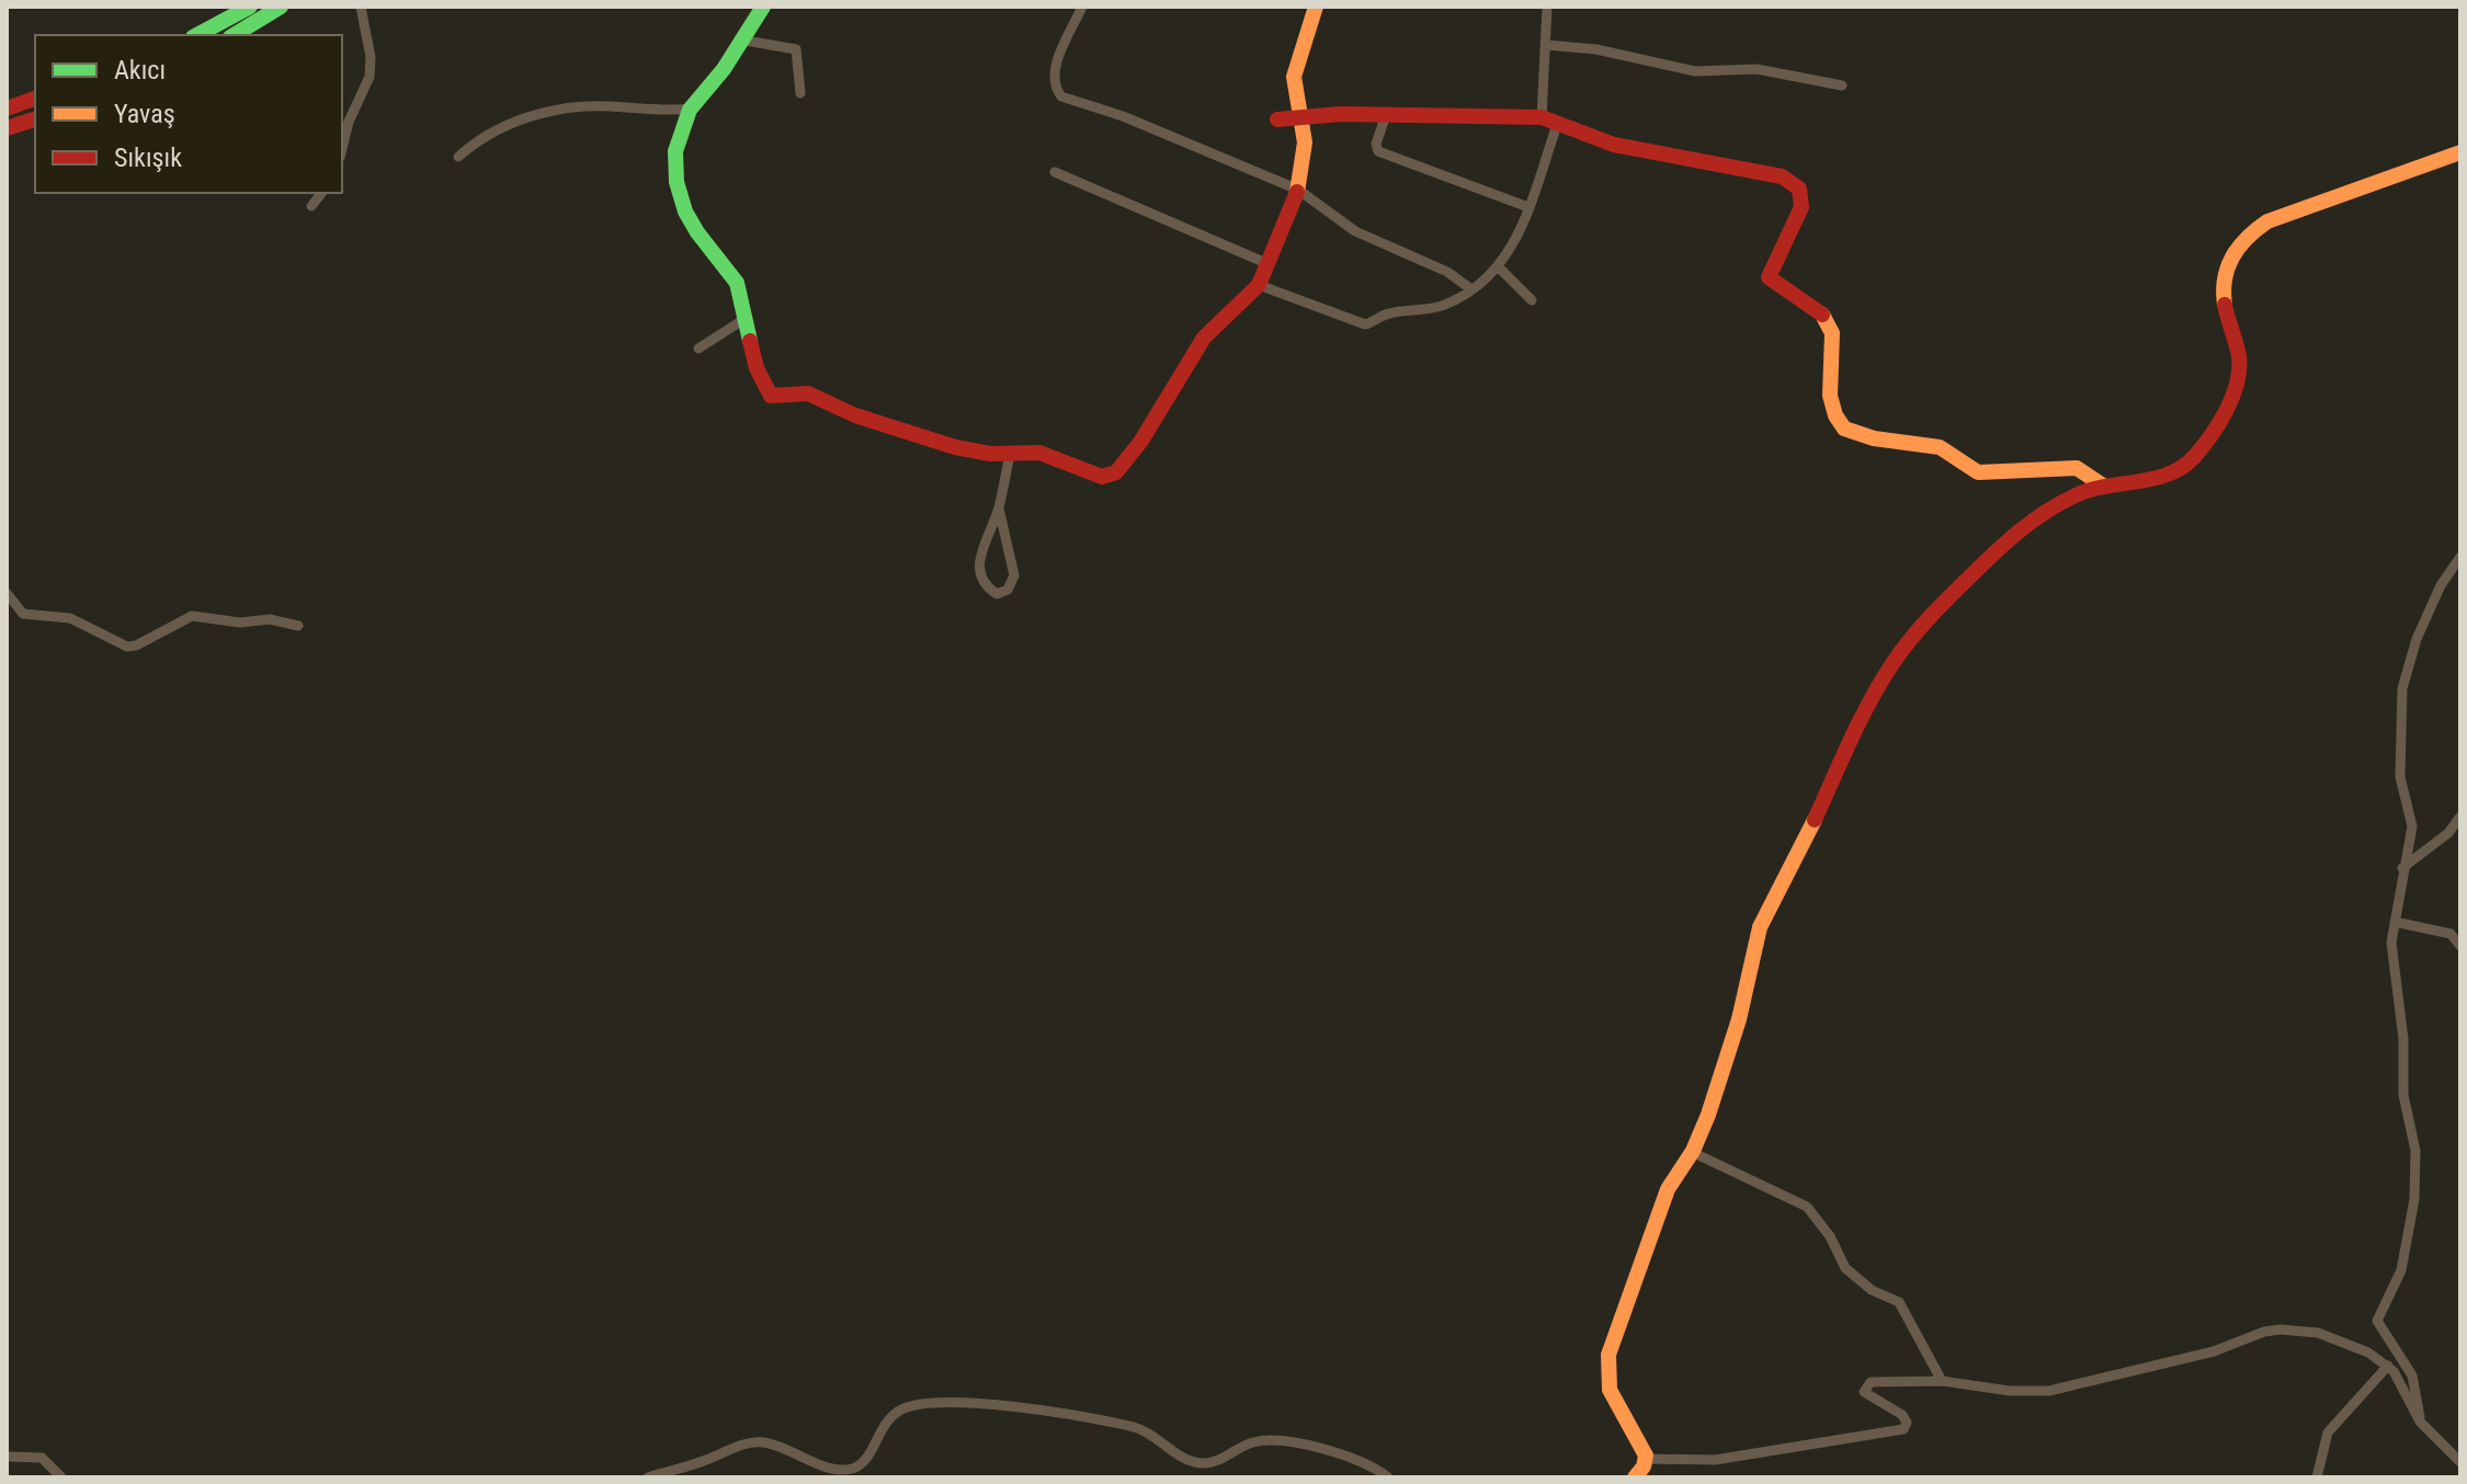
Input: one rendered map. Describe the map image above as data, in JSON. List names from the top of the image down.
{
  "legend": ["Akıcı", "Yavaş", "Sıkışık"]
}
